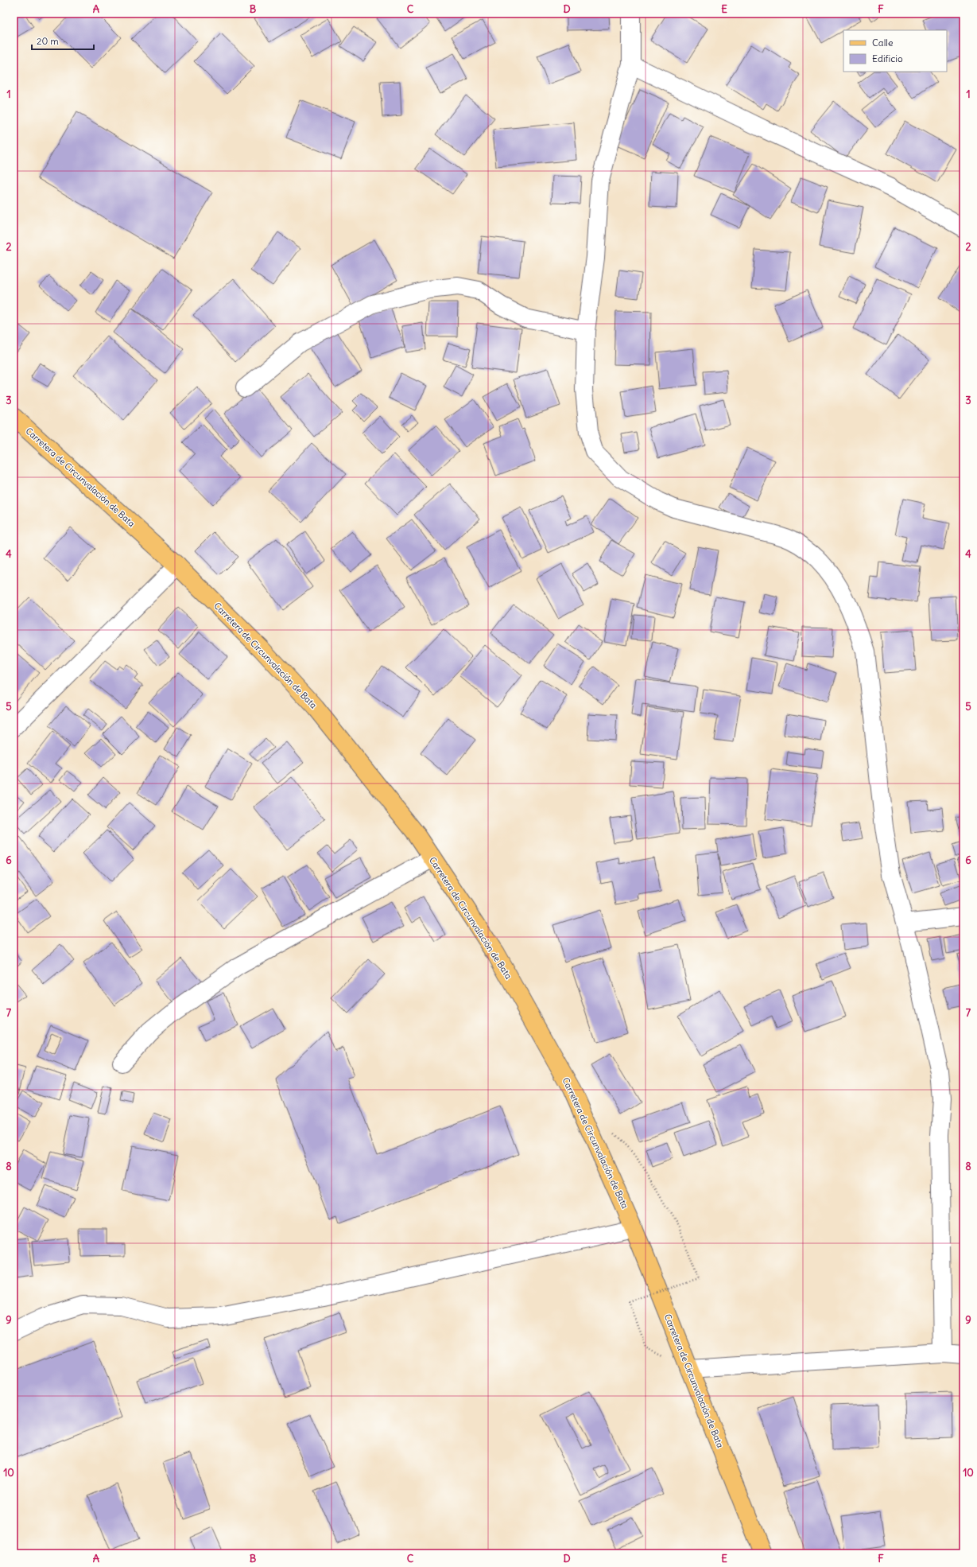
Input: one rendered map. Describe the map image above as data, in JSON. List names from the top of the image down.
{
  "streets": {
    "main road": ["Carretera de Circunvalación de Bata"]
  },
  "legend": ["Calle", "Edificio"],
  "scale_bar": "20 m",
  "grid": {
    "columns": [
      "A",
      "B",
      "C",
      "D",
      "E",
      "F"
    ],
    "rows": [
      "1",
      "2",
      "3",
      "4",
      "5",
      "6",
      "7",
      "8",
      "9",
      "10"
    ]
  }
}
